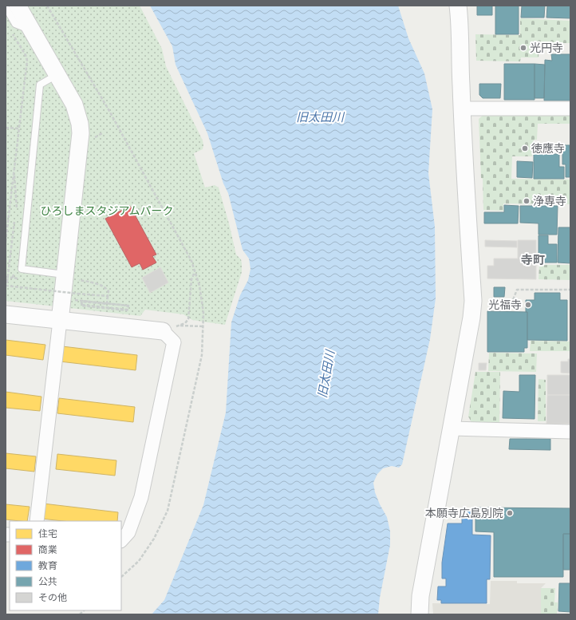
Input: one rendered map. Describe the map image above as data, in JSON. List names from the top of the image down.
{
  "districts": ["寺町"],
  "water": ["旧太田川"],
  "parks": ["ひろしまスタジアムパーク"],
  "places": [
    "光円寺",
    "徳應寺",
    "浄専寺",
    "光福寺",
    "本願寺広島別院"
  ],
  "legend": [
    "住宅",
    "商業",
    "教育",
    "公共",
    "その他"
  ]
}
